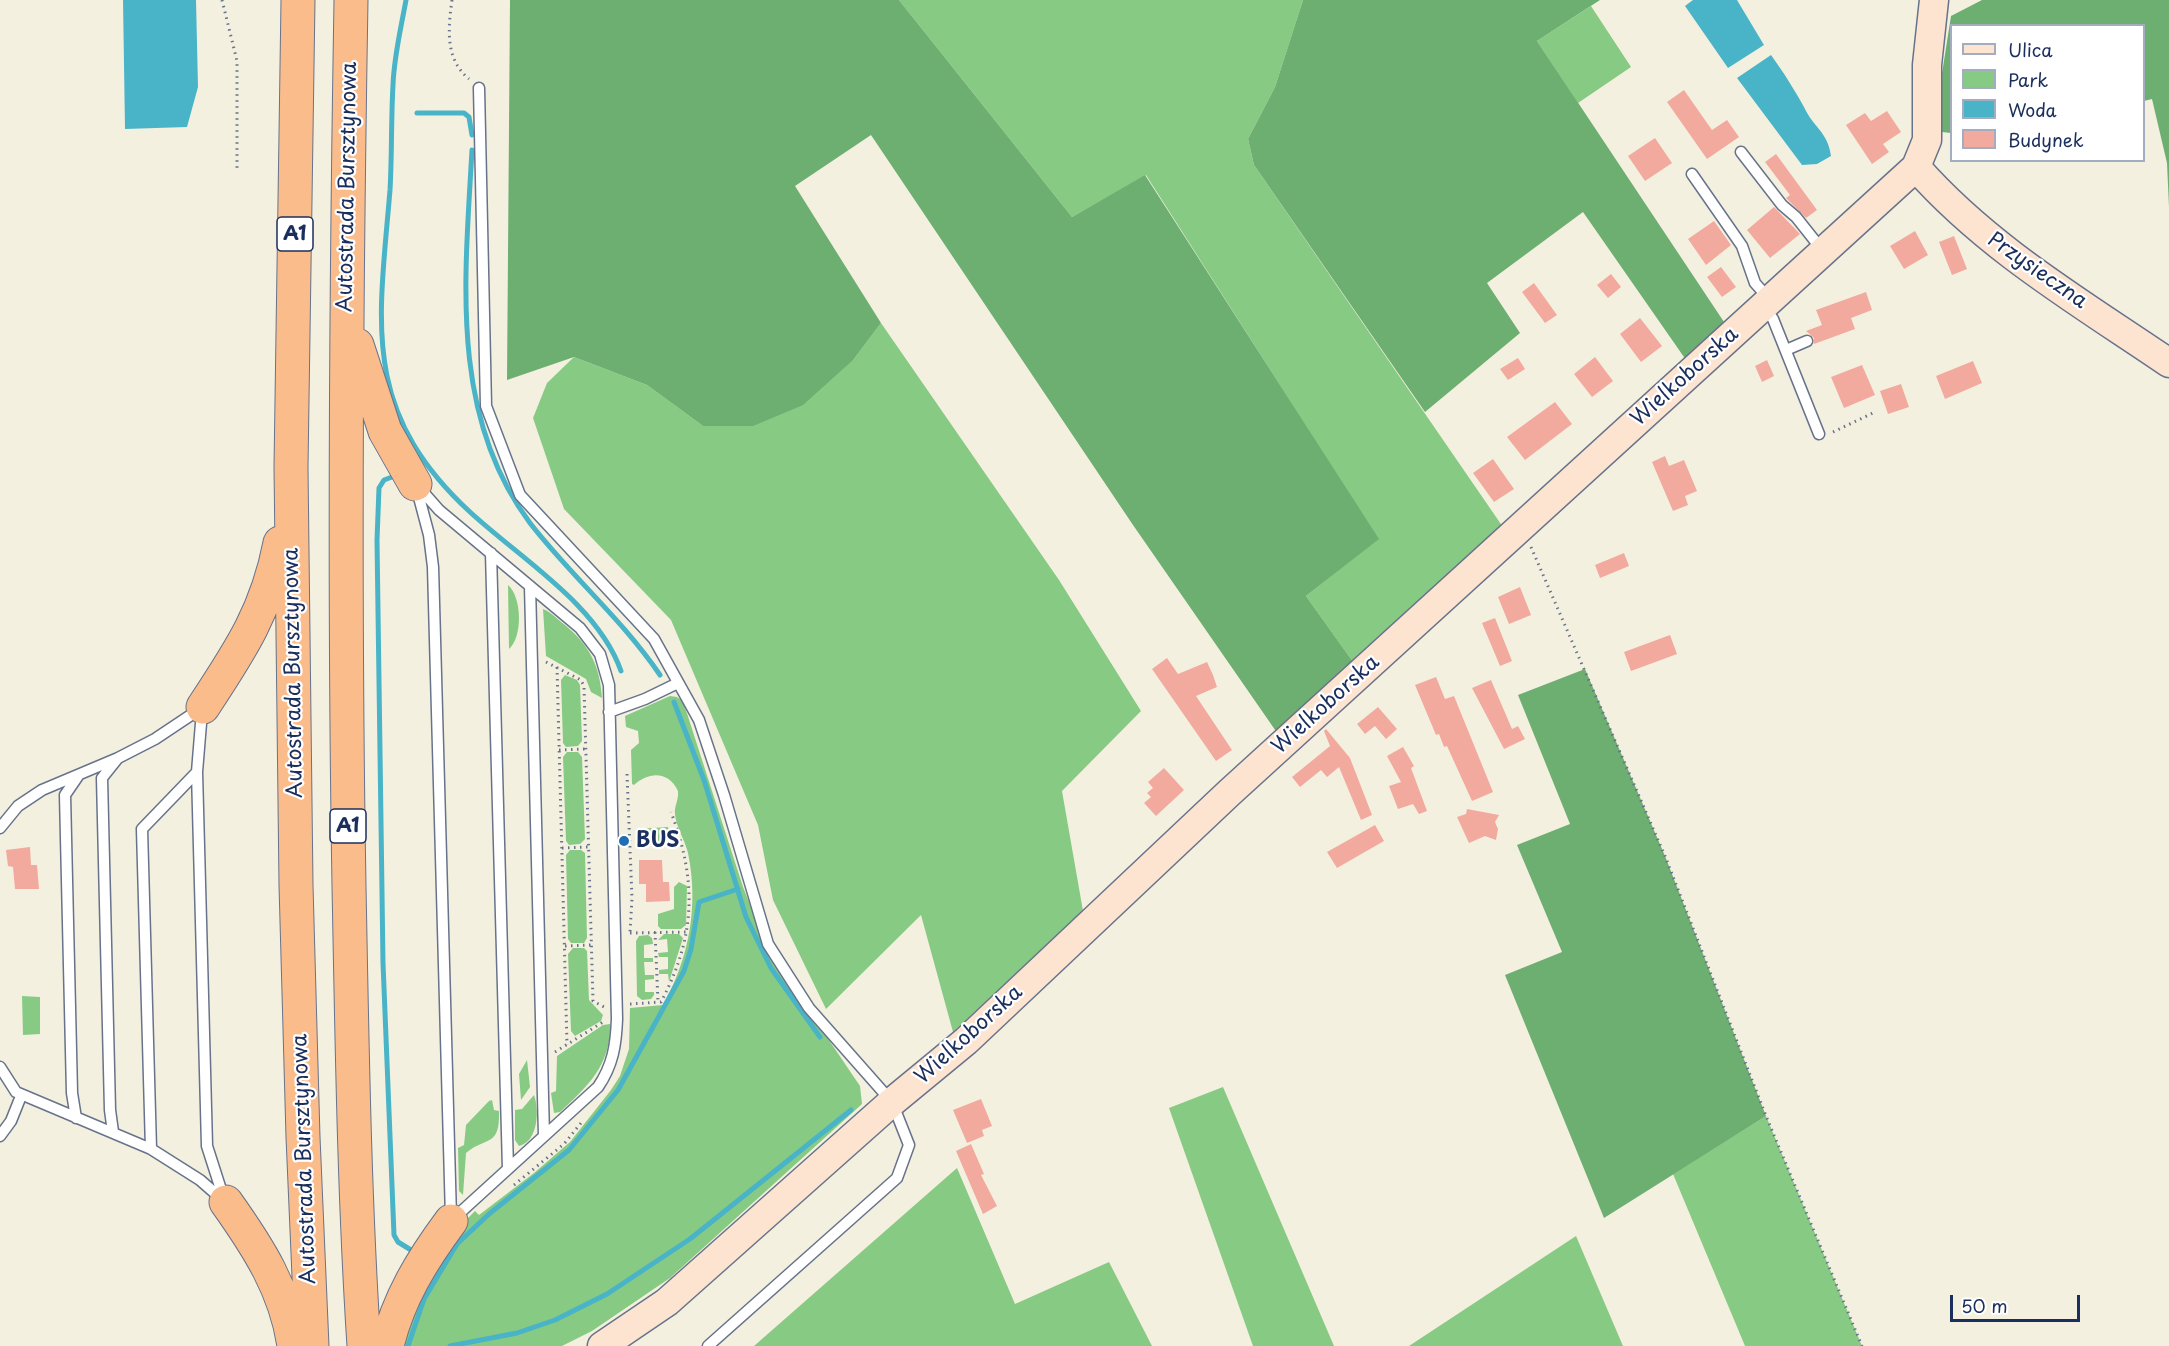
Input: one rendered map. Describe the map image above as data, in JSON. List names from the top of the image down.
{
  "streets": {
    "highway": ["Autostrada Bursztynowa", "A1"],
    "street": ["Przysieczna", "Wielkoborska"]
  },
  "crossings": [
    ["Przysieczna", "Wielkoborska"]
  ],
  "places": ["BUS"],
  "legend": [
    "Ulica",
    "Park",
    "Woda",
    "Budynek"
  ],
  "scale_bar": "50 m"
}
